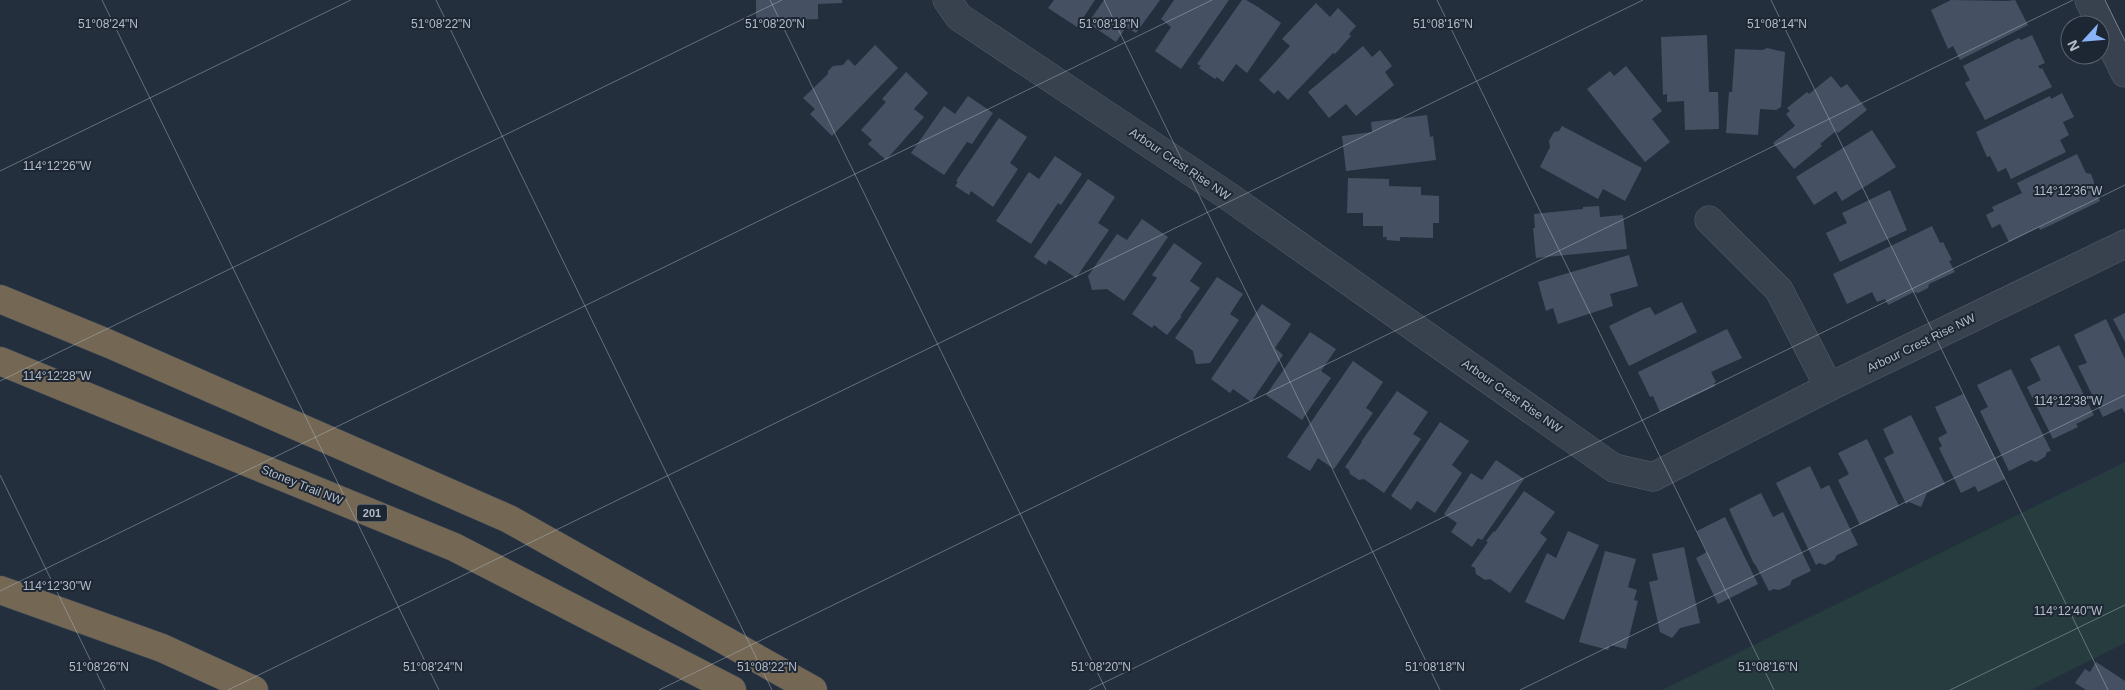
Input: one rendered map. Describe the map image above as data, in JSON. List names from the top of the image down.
{
  "streets": {
    "highway": ["Stoney Trail NW", "201"],
    "street": ["Arbour Crest Rise NW"]
  },
  "north": "bottom left",
  "coordinates": [
    "51°08'24\"N",
    "51°08'22\"N",
    "51°08'20\"N",
    "51°08'18\"N",
    "51°08'16\"N",
    "51°08'14\"N",
    "114°12'26\"W",
    "114°12'36\"W",
    "114°12'28\"W",
    "114°12'38\"W",
    "114°12'30\"W",
    "114°12'40\"W",
    "51°08'26\"N"
  ]
}
